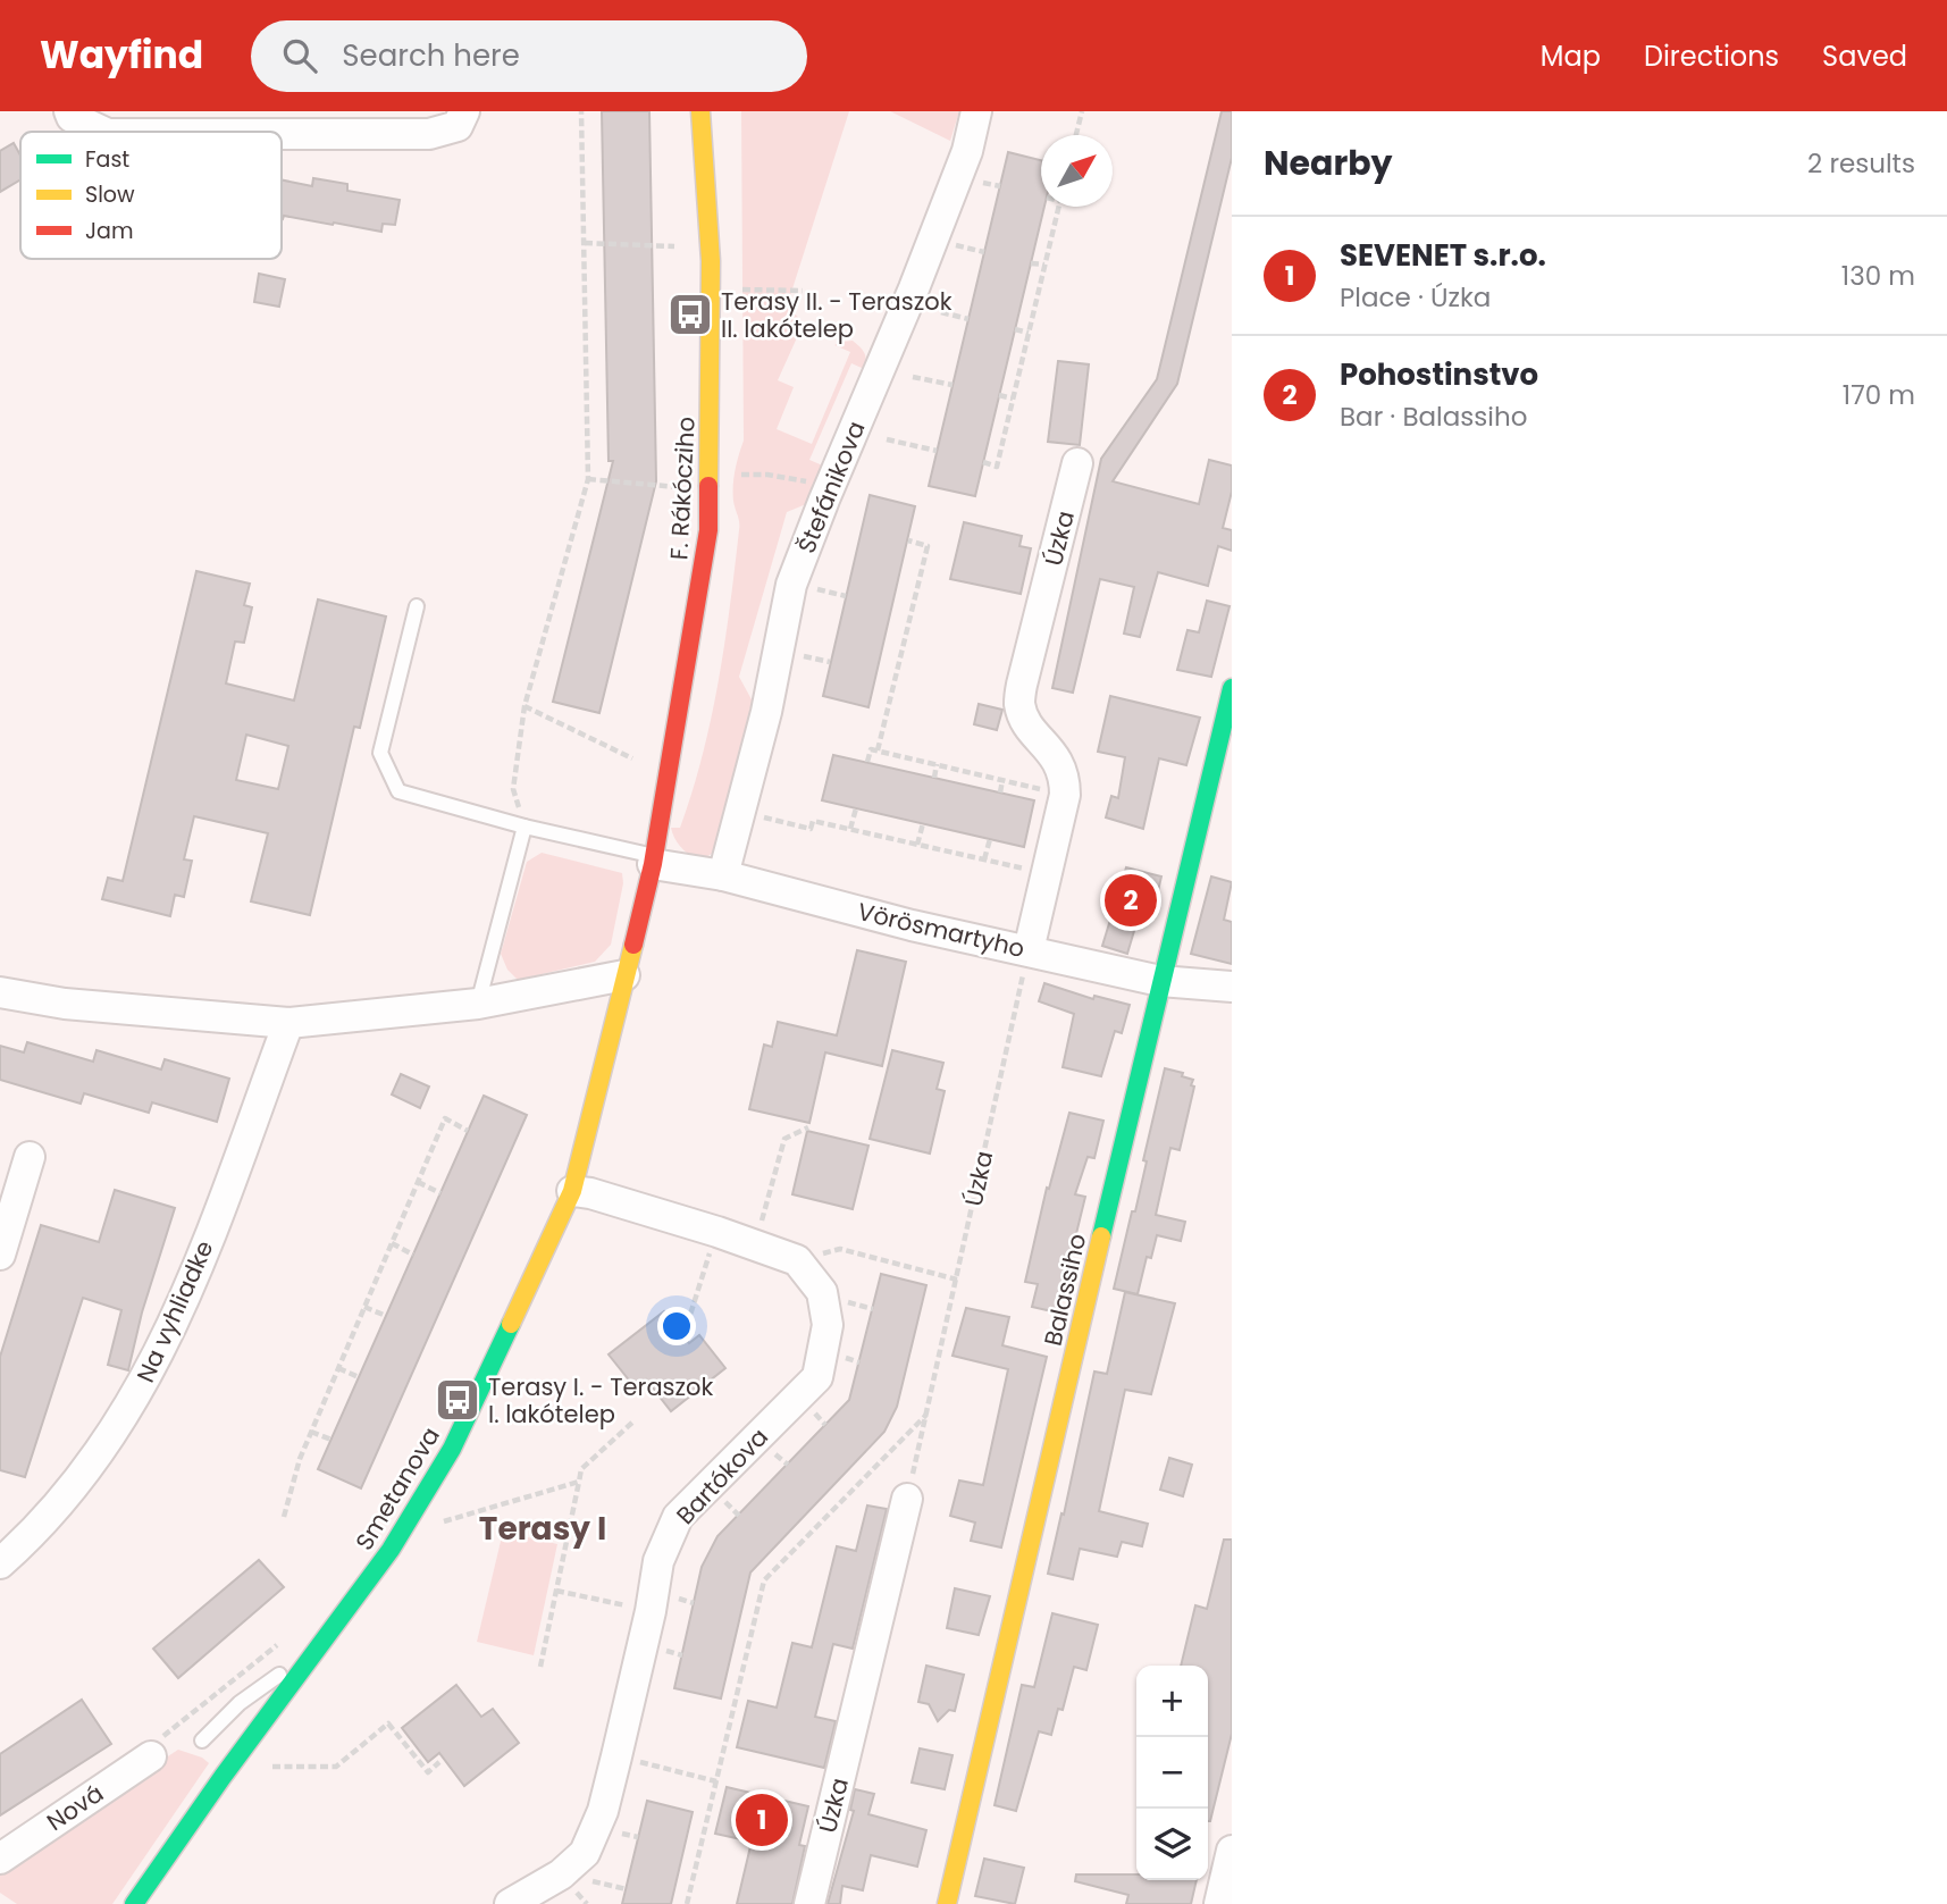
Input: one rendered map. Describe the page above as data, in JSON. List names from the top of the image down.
{
  "streets": {
    "street": [
      "Štefánikova",
      "F. Rákócziho",
      "Úzka",
      "Vörösmartyho",
      "Balassiho",
      "Na vyhliadke",
      "Bartókova",
      "Smetanova",
      "Nová"
    ]
  },
  "crossings": [
    ["Štefánikova", "Vörösmartyho"],
    ["F. Rákócziho", "Vörösmartyho"],
    ["F. Rákócziho", "Smetanova"],
    ["Úzka", "Vörösmartyho"],
    ["Vörösmartyho", "Balassiho"],
    ["Vörösmartyho", "Smetanova"]
  ],
  "districts": ["Terasy I"],
  "places": {
    "bus stop": ["Terasy II. - Teraszok II. lakótelep", "Terasy I. - Teraszok I. lakótelep"]
  },
  "legend": ["Fast", "Slow", "Jam"],
  "north": "top right",
  "page": {
    "header": "Wayfind",
    "search": "Search here",
    "nav": ["Map", "Directions", "Saved"],
    "heading": ["Nearby", "2 results"],
    "list": [
      {
        "mark": "1",
        "name": "SEVENET s.r.o.",
        "note": "Place · Úzka",
        "value": "130 m"
      },
      {
        "mark": "2",
        "name": "Pohostinstvo",
        "note": "Bar · Balassiho",
        "value": "170 m"
      }
    ],
    "pins": ["2", "1"],
    "map_buttons": ["+", "−"]
  }
}
